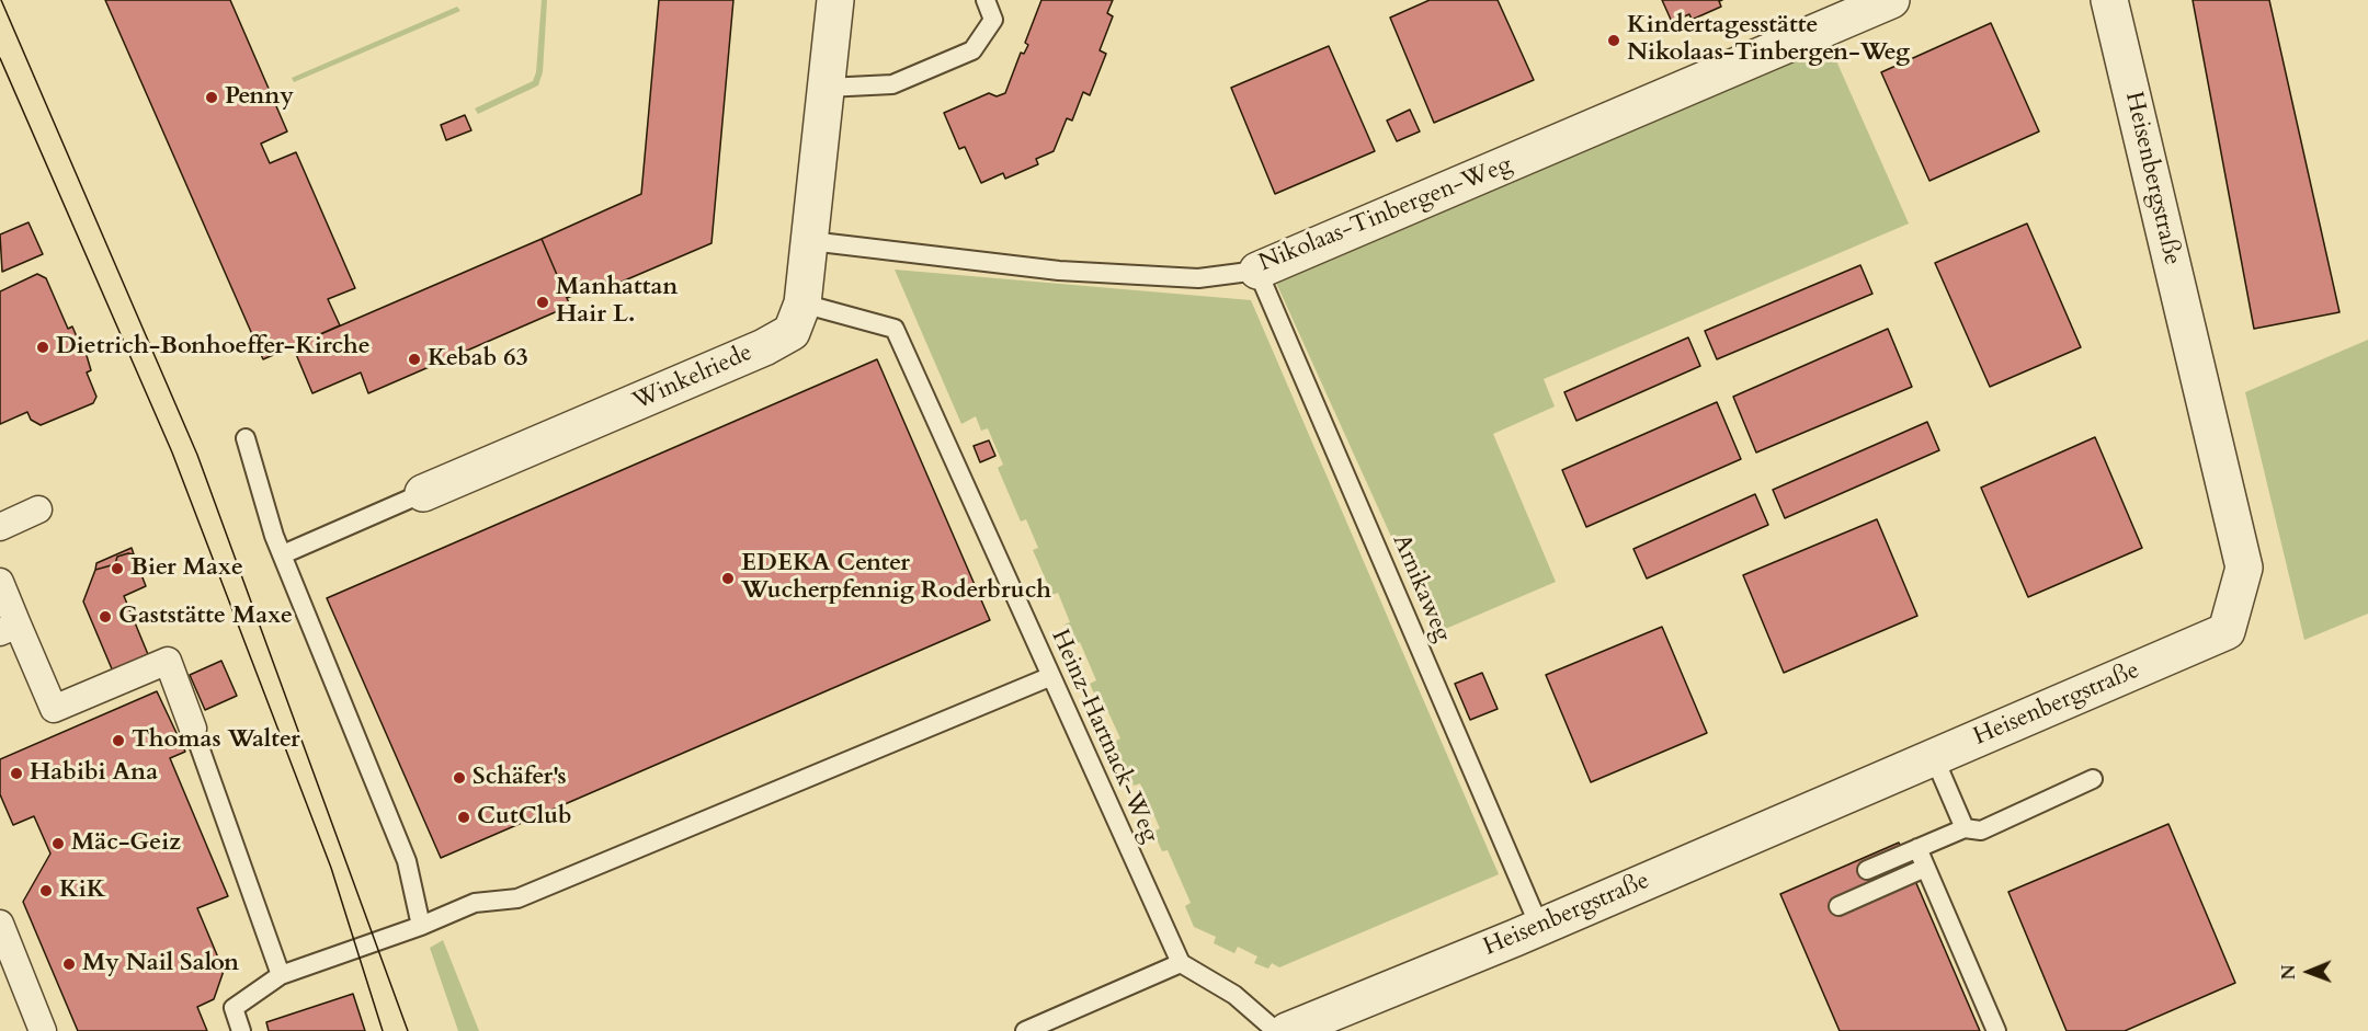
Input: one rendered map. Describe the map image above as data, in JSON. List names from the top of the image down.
{
  "streets": {
    "street": ["Heisenbergstraße", "Nikolaas-Tinbergen-Weg", "Winkelriede"],
    "lane": ["Arnikaweg", "Heinz-Hartnack-Weg"]
  },
  "crossings": [
    ["Heisenbergstraße", "Arnikaweg"],
    ["Nikolaas-Tinbergen-Weg", "Winkelriede"],
    ["Nikolaas-Tinbergen-Weg", "Arnikaweg"],
    ["Winkelriede", "Heinz-Hartnack-Weg"]
  ],
  "places": [
    "Kindertagesstätte Nikolaas-Tinbergen-Weg",
    "Penny",
    "Manhattan Hair L.",
    "Dietrich-Bonhoeffer-Kirche",
    "Kebab 63",
    "Bier Maxe",
    "EDEKA Center Wucherpfennig Roderbruch",
    "Gaststätte Maxe",
    "Thomas Walter",
    "Habibi Ana",
    "Schäfer's",
    "CutClub",
    "Mäc-Geiz",
    "KiK",
    "My Nail Salon"
  ],
  "north": "left"
}
